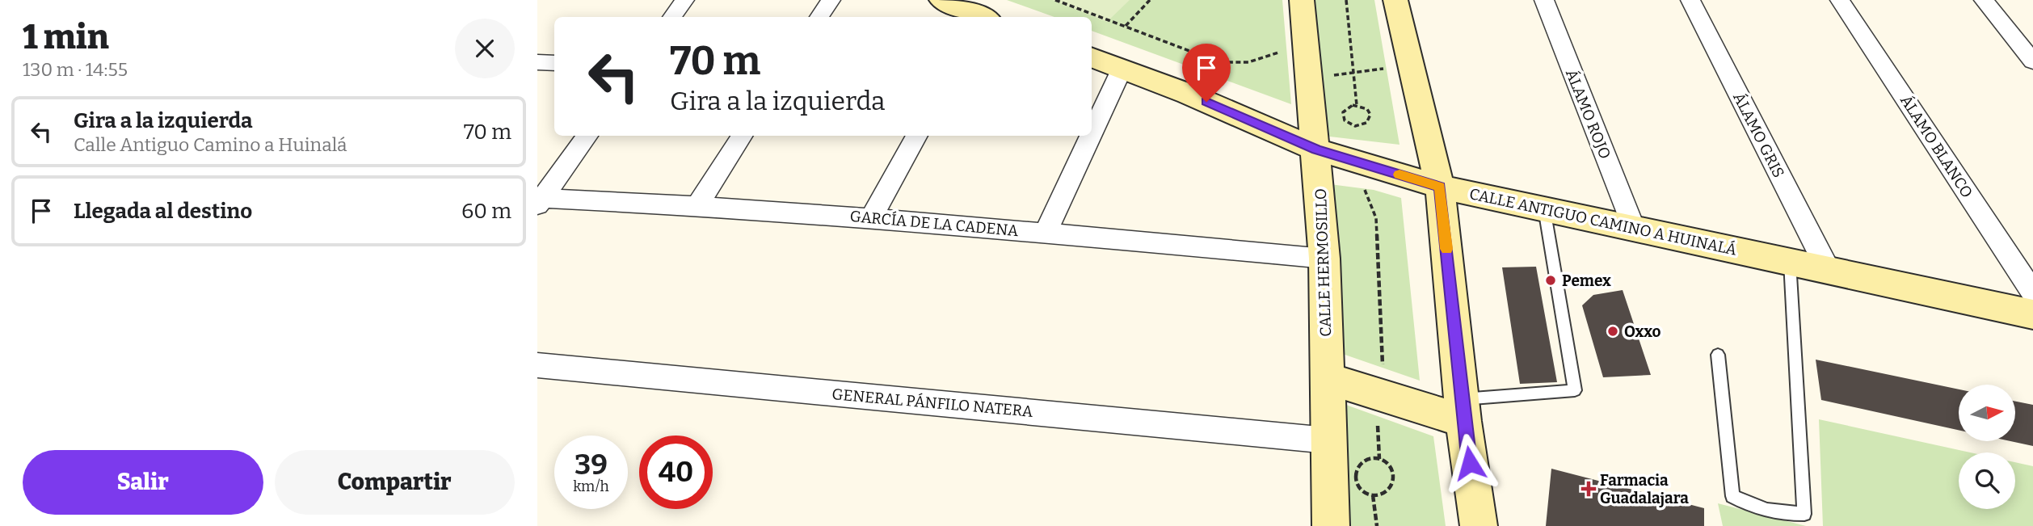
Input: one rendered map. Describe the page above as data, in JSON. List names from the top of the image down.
{
  "streets": {
    "street": [
      "ÁLAMO ROJO",
      "ÁLAMO GRIS",
      "ÁLAMO BLANCO",
      "CALLE ANTIGUO CAMINO A HUINALÁ",
      "GARCÍA DE LA CADENA",
      "CALLE HERMOSILLO",
      "GENERAL PÁNFILO NATERA"
    ]
  },
  "crossings": [
    ["ÁLAMO ROJO", "CALLE ANTIGUO CAMINO A HUINALÁ"],
    ["ÁLAMO GRIS", "CALLE ANTIGUO CAMINO A HUINALÁ"],
    ["CALLE ANTIGUO CAMINO A HUINALÁ", "CALLE HERMOSILLO"],
    ["GARCÍA DE LA CADENA", "CALLE HERMOSILLO"],
    ["CALLE HERMOSILLO", "GENERAL PÁNFILO NATERA"]
  ],
  "places": {
    "other": ["Pemex", "Oxxo"],
    "health": ["Farmacia Guadalajara"]
  },
  "north": "right",
  "page": {
    "heading": ["1 min", "130 m · 14:55"],
    "turn": ["70 m", "Gira a la izquierda"],
    "list": [
      {
        "name": "Gira a la izquierda",
        "note": "Calle Antiguo Camino a Huinalá",
        "value": "70 m"
      },
      {
        "name": "Llegada al destino",
        "value": "60 m"
      }
    ],
    "speed": "39 km/h",
    "limit": "40",
    "buttons": ["Salir", "Compartir"]
  }
}
